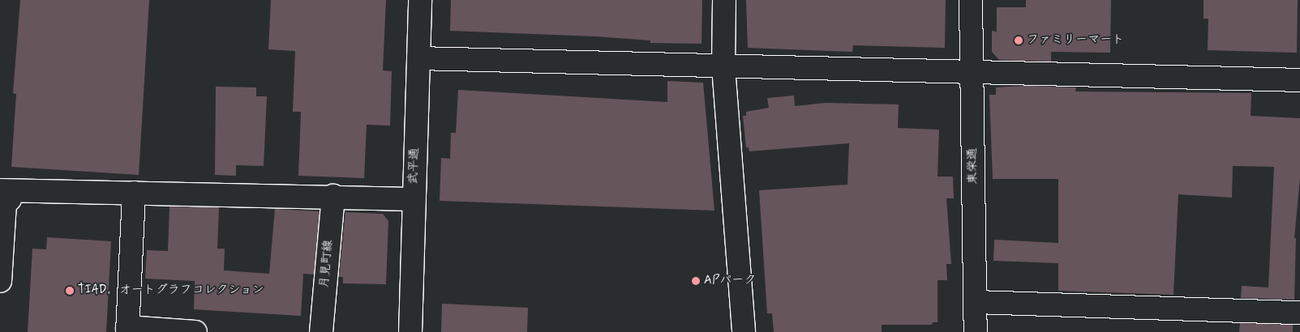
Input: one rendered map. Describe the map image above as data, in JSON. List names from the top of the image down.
{
  "streets": {
    "street": ["武平通", "東栄通", "月見町線"]
  },
  "places": ["ファミリーマート", "APパーク", "TIAD，オートグラフコレクション"]
}
